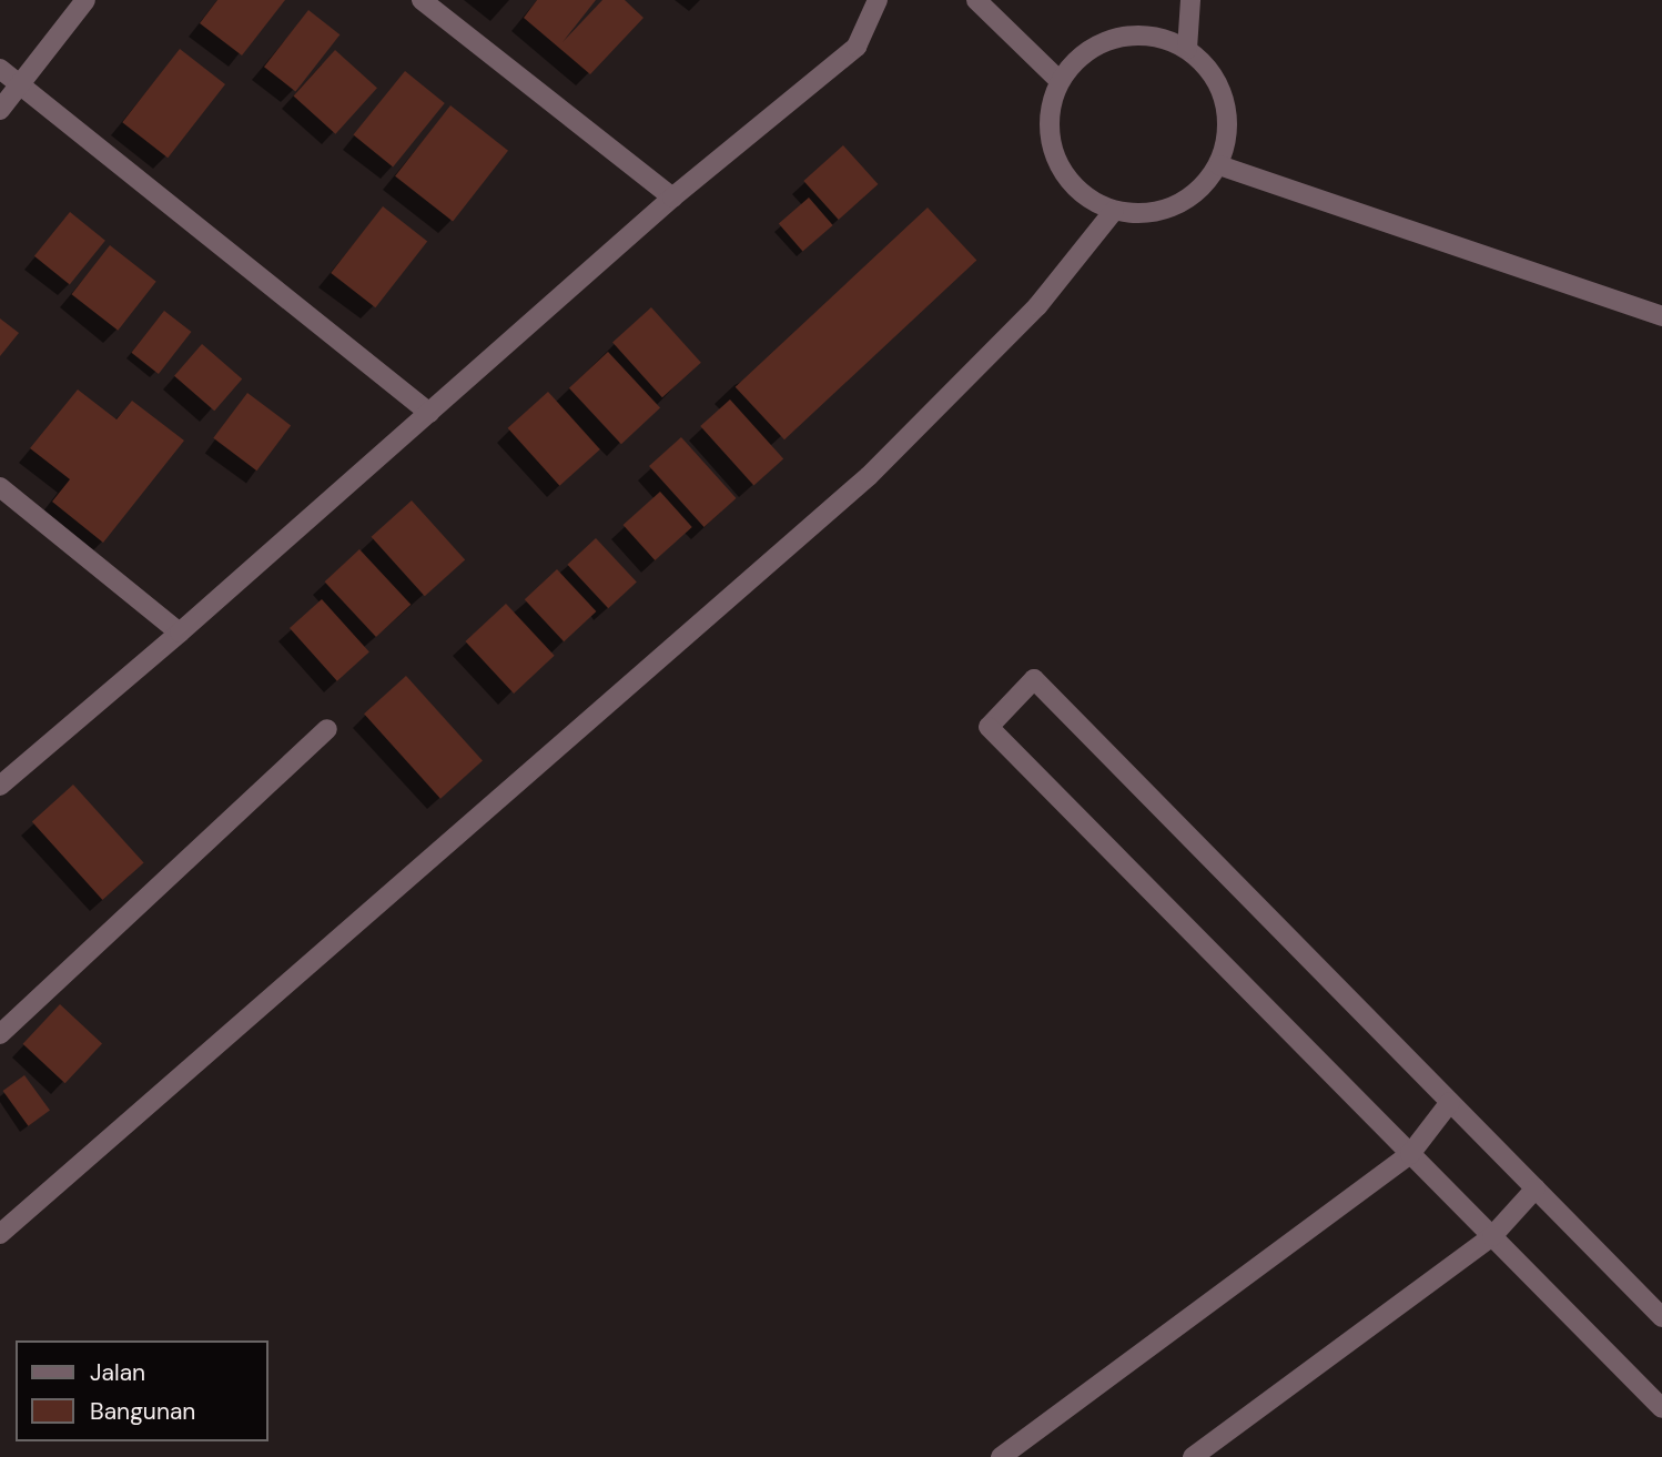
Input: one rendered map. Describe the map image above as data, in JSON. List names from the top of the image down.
{
  "legend": ["Jalan", "Bangunan"]
}
